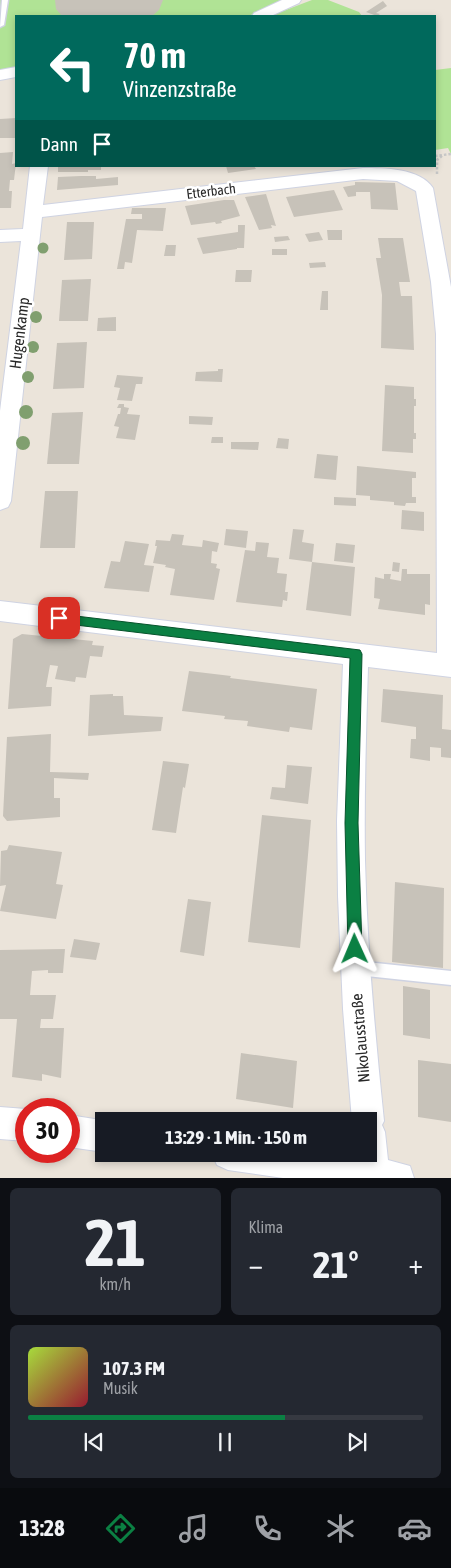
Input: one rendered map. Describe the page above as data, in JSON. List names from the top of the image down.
{
  "streets": {
    "street": ["Etterbach", "Hugenkamp", "Nikolausstraße"]
  },
  "crossings": [
    ["Etterbach", "Hugenkamp"]
  ],
  "page": {
    "turn": ["70 m", "Vinzenzstraße"],
    "then": "Dann",
    "limit": "30",
    "trip": "13:29 · 1 Min. · 150 m",
    "tile": [
      ["21", "km/h"],
      "Klima"
    ],
    "heat": ["−", "21°", "+"],
    "song": ["107.3 FM", "Musik"],
    "tabs": "13:28"
  }
}
